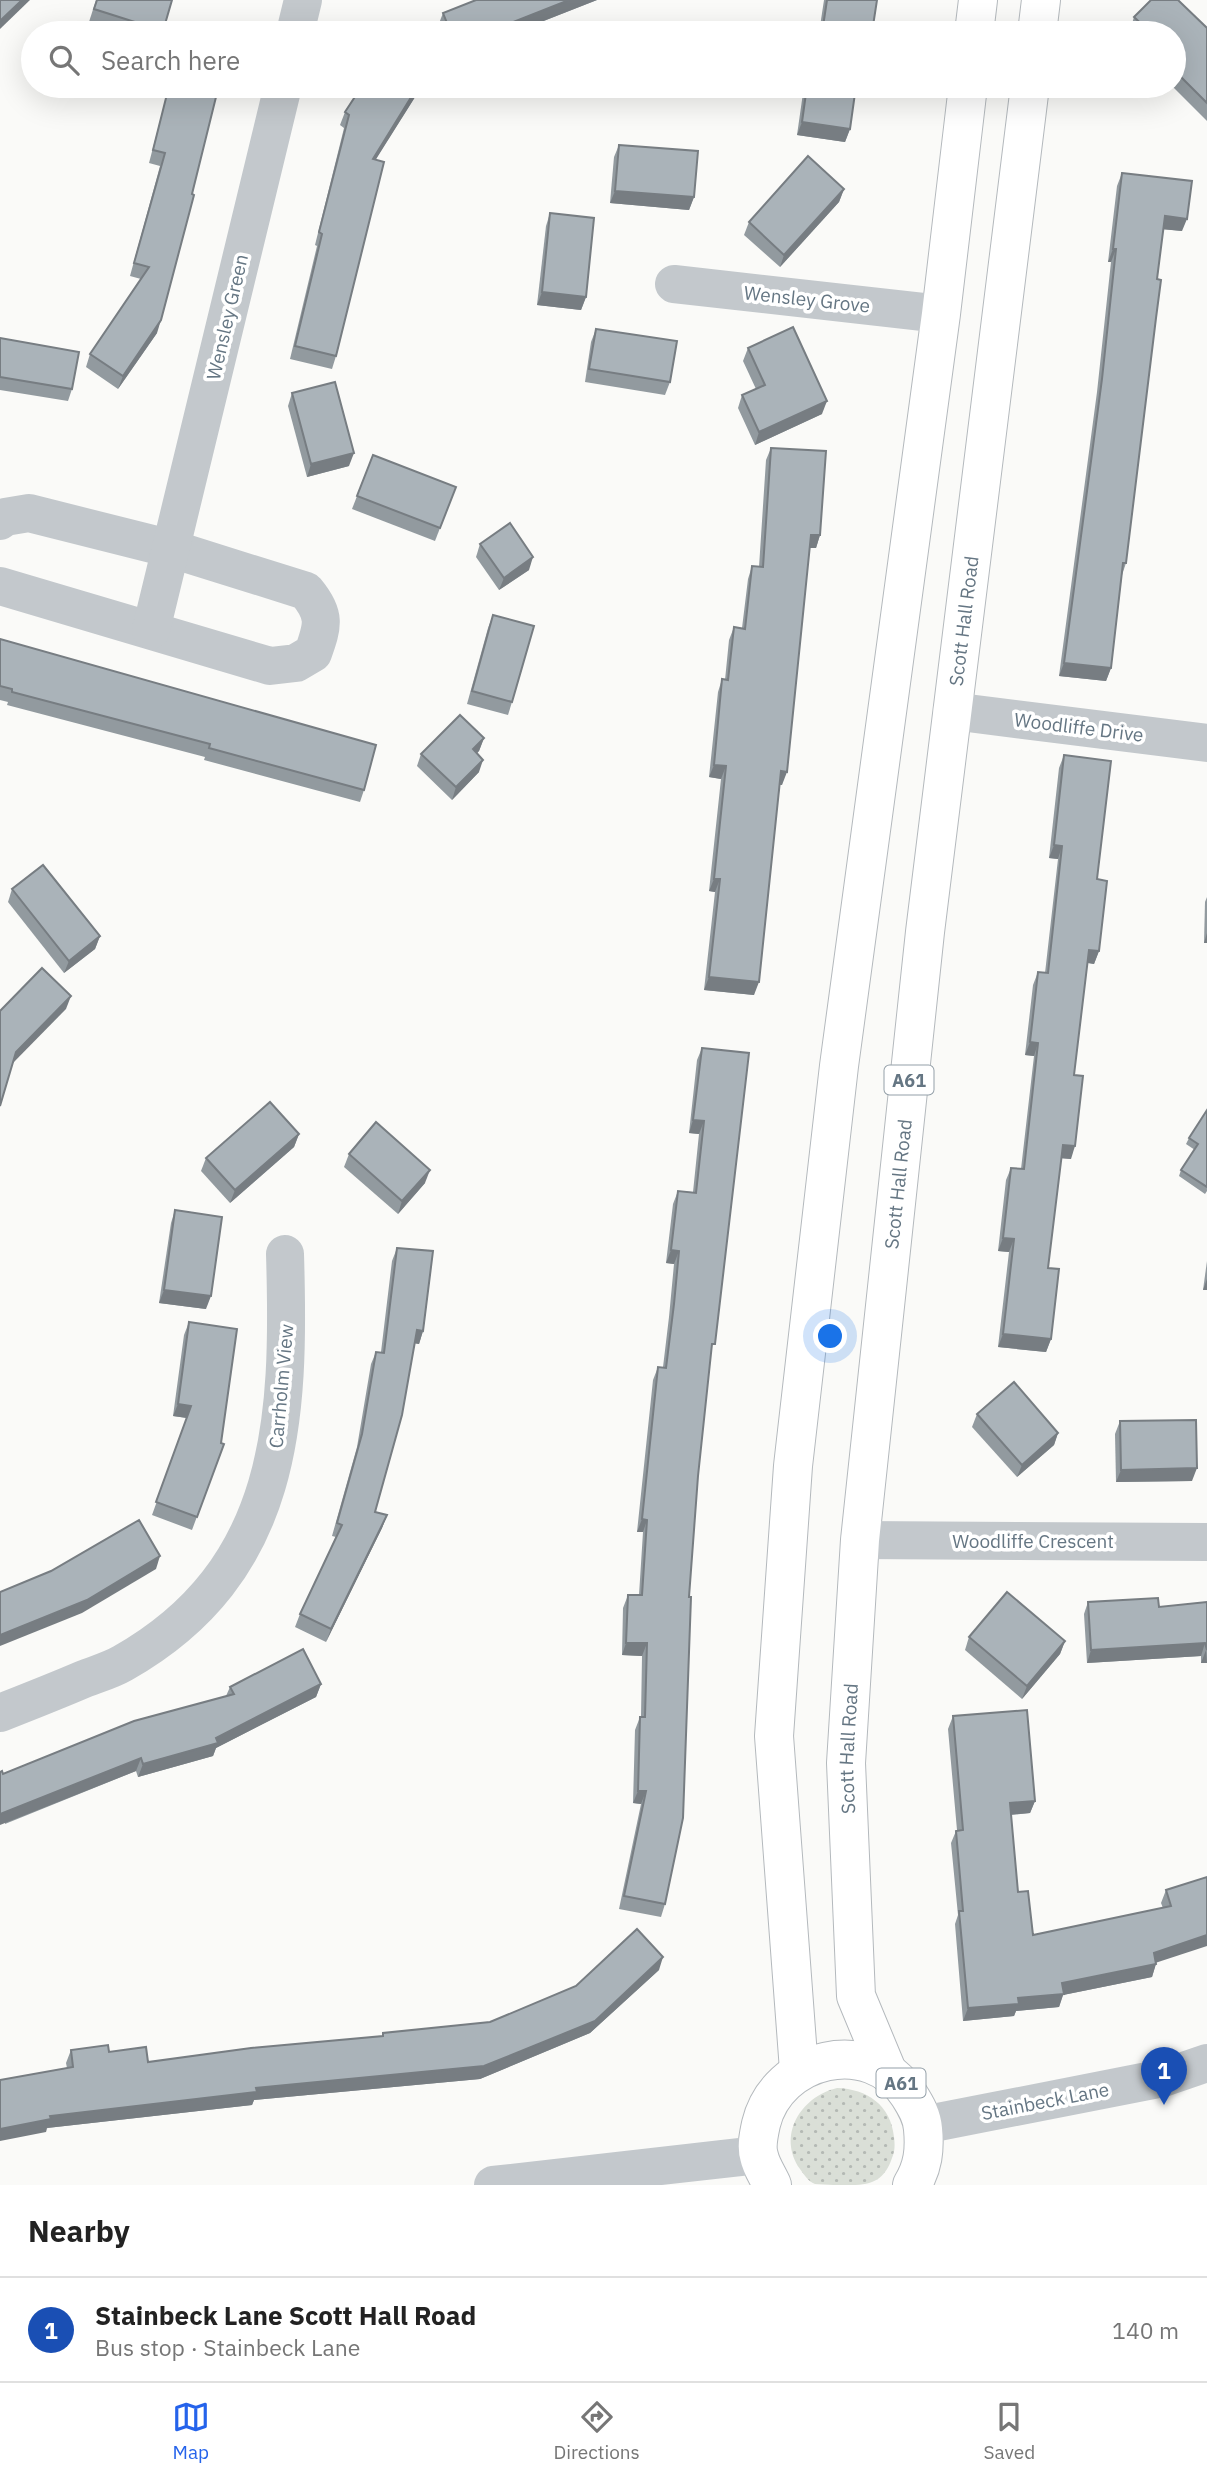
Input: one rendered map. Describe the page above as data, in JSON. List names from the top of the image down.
{
  "streets": {
    "highway": ["Scott Hall Road", "A61"],
    "street": [
      "Wensley Grove",
      "Wensley Green",
      "Woodliffe Drive",
      "Carrholm View",
      "Woodliffe Crescent",
      "Stainbeck Lane"
    ]
  },
  "crossings": [
    ["Scott Hall Road", "Woodliffe Drive"],
    ["Scott Hall Road", "A61"],
    ["Scott Hall Road", "Woodliffe Crescent"],
    ["A61", "Stainbeck Lane"]
  ],
  "page": {
    "search": "Search here",
    "pins": "1",
    "heading": "Nearby",
    "list": [
      {
        "mark": "1",
        "name": "Stainbeck Lane Scott Hall Road",
        "note": "Bus stop · Stainbeck Lane",
        "value": "140 m"
      }
    ],
    "nav": ["Map", "Directions", "Saved"]
  }
}
